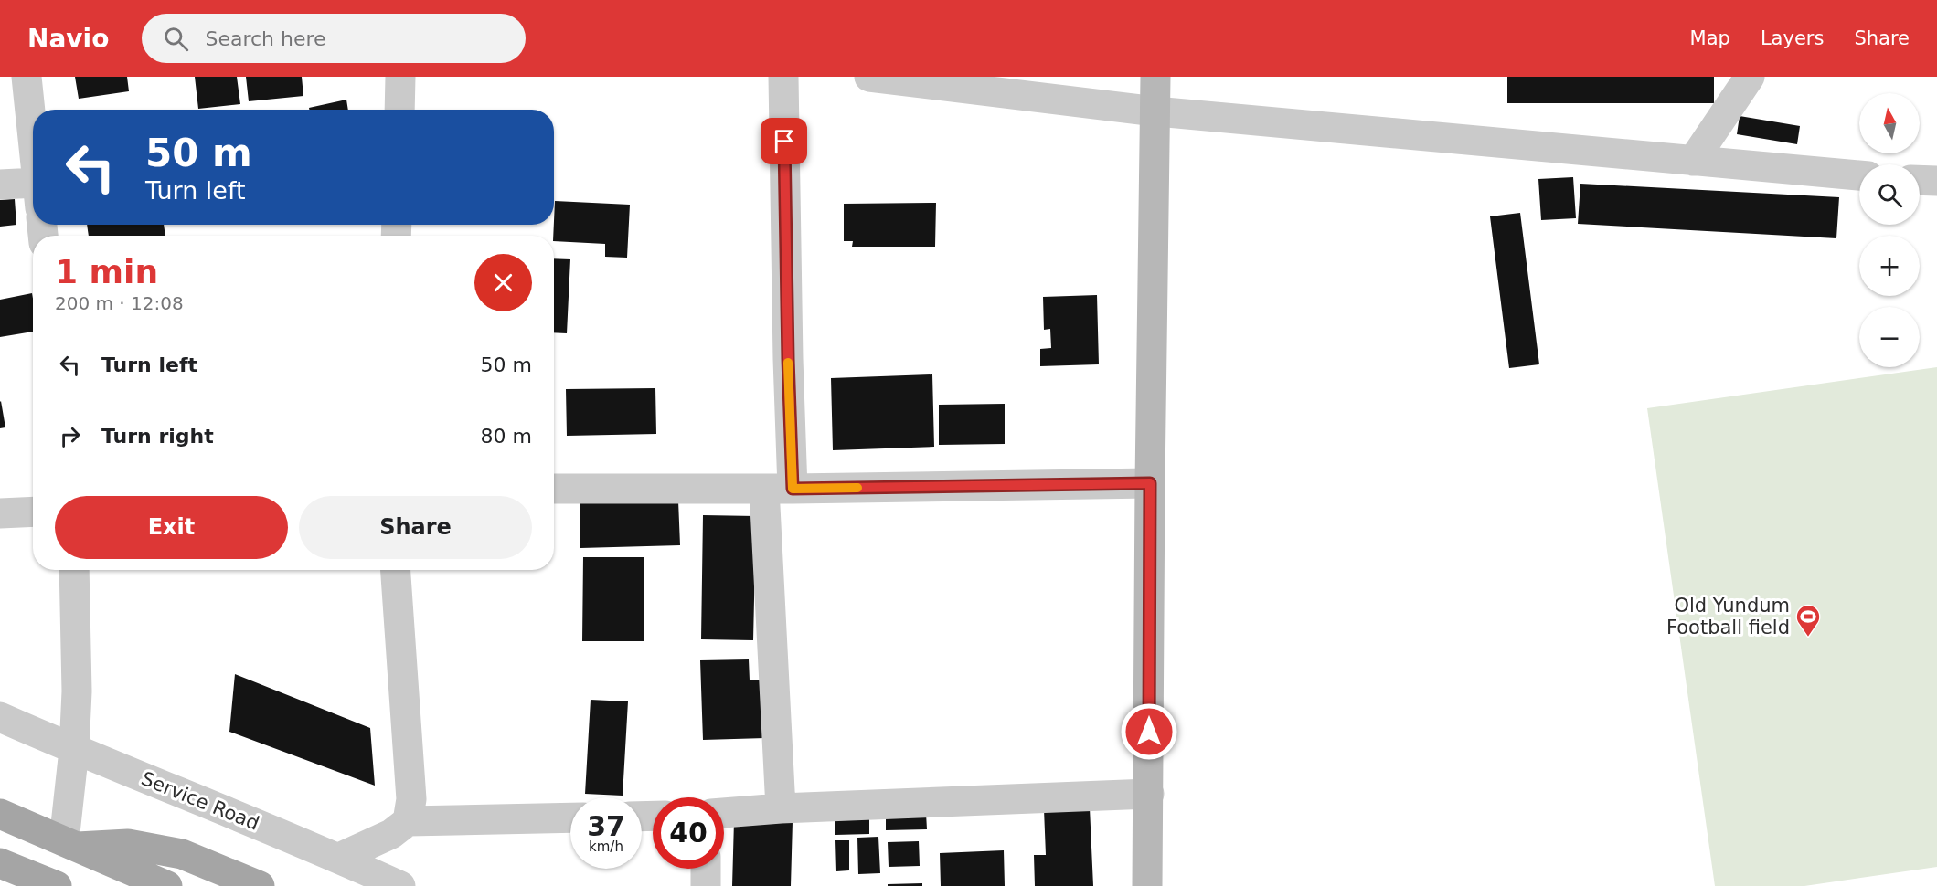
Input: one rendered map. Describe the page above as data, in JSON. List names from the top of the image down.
{
  "streets": {
    "street": ["Service Road"]
  },
  "places": {
    "sports": ["Old Yundum Football field"]
  },
  "north": "top",
  "page": {
    "header": "Navio",
    "search": "Search here",
    "nav": ["Map", "Layers", "Share"],
    "map_buttons": ["+", "−"],
    "turn": ["50 m", "Turn left"],
    "heading": ["1 min", "200 m · 12:08"],
    "list": [
      {
        "name": "Turn left",
        "value": "50 m"
      },
      {
        "name": "Turn right",
        "value": "80 m"
      }
    ],
    "buttons": ["Exit", "Share"],
    "speed": "37 km/h",
    "limit": "40"
  }
}
